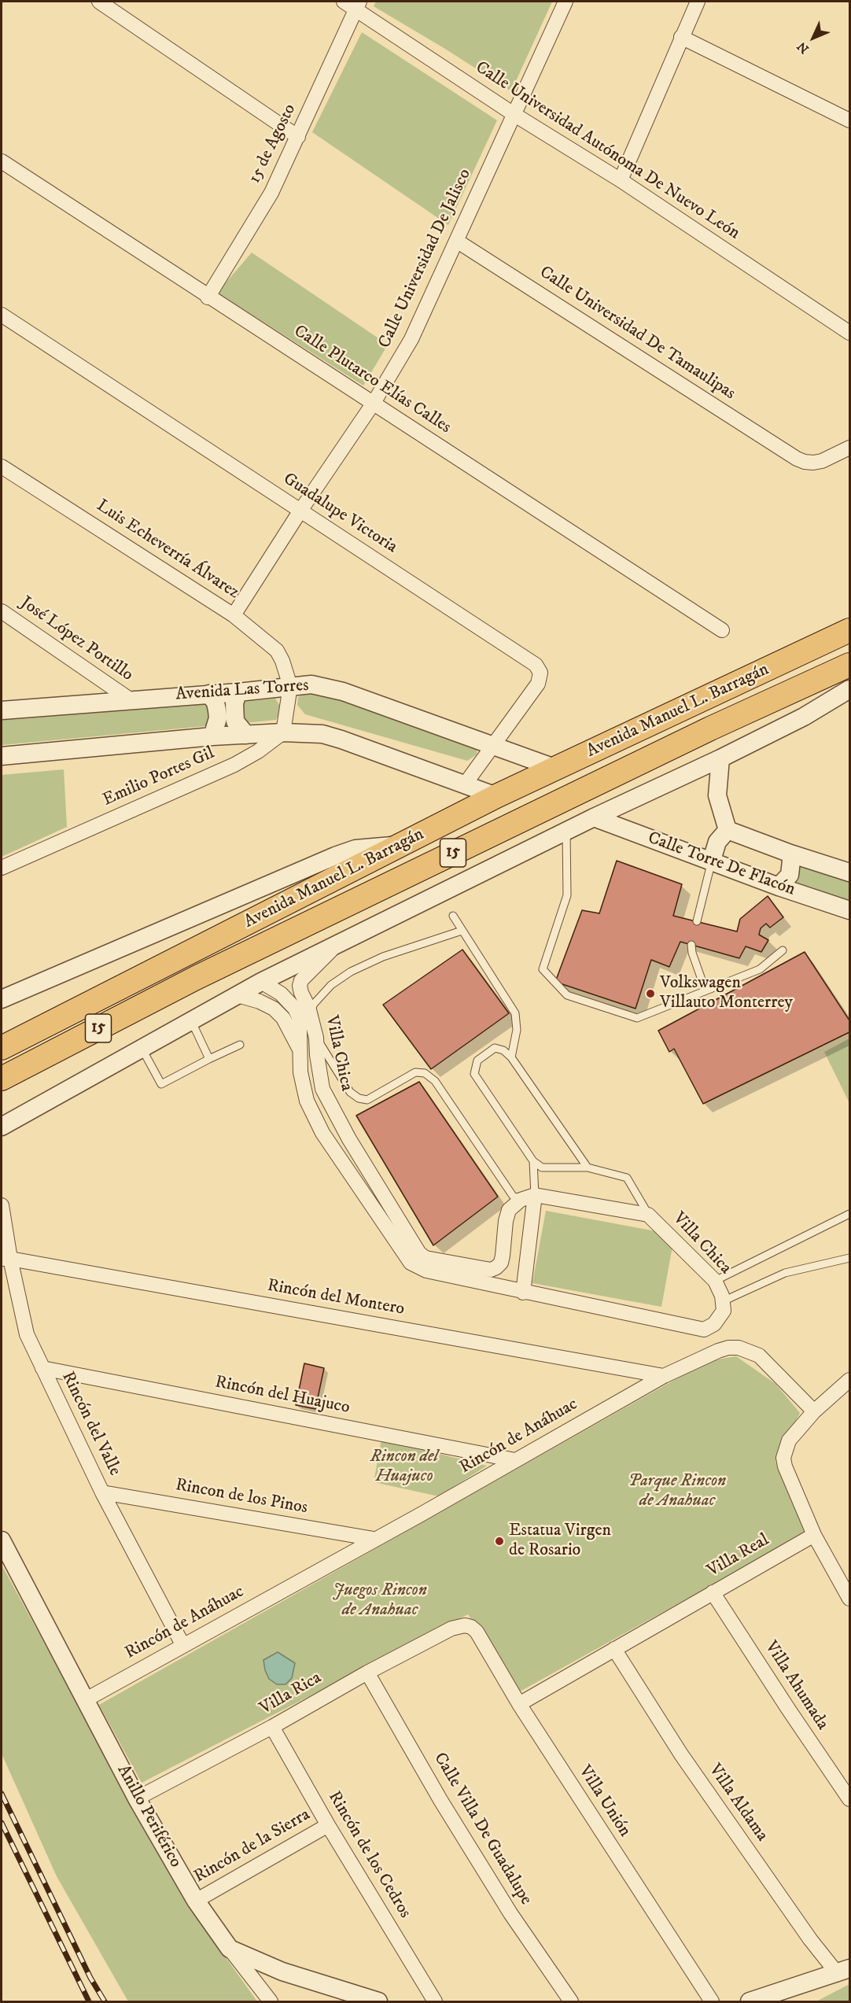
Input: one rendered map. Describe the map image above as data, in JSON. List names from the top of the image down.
{
  "streets": {
    "highway": ["Avenida Manuel L. Barragán", "15"],
    "street": [
      "15 de Agosto",
      "Calle Universidad Autónoma De Nuevo León",
      "Calle Universidad De Jalisco",
      "Calle Universidad De Tamaulipas",
      "Calle Plutarco Elías Calles",
      "Guadalupe Victoria",
      "Luis Echeverría Álvarez",
      "José López Portillo",
      "Avenida Las Torres",
      "Emilio Portes Gil",
      "Calle Torre De Flacón",
      "Villa Chica",
      "Rincón del Montero",
      "Rincón del Huajuco",
      "Rincón del Valle",
      "Rincón de Anáhuac",
      "Rincon de los Pinos",
      "Villa Real",
      "Villa Ahumada",
      "Villa Rica",
      "Villa Unión",
      "Villa Aldama",
      "Anillo Periférico",
      "Calle Villa De Guadalupe",
      "Rincón de la Sierra",
      "Rincón de los Cedros"
    ]
  },
  "crossings": [
    ["15 de Agosto", "Calle Universidad Autónoma De Nuevo León"],
    ["15 de Agosto", "Calle Plutarco Elías Calles"],
    ["Calle Universidad Autónoma De Nuevo León", "Calle Universidad De Jalisco"],
    ["Calle Universidad De Jalisco", "Calle Universidad De Tamaulipas"],
    ["Calle Universidad De Jalisco", "Calle Plutarco Elías Calles"],
    ["Calle Universidad De Jalisco", "Guadalupe Victoria"],
    ["Calle Universidad De Jalisco", "Luis Echeverría Álvarez"],
    ["Guadalupe Victoria", "Avenida Las Torres"],
    ["Luis Echeverría Álvarez", "Avenida Las Torres"],
    ["José López Portillo", "Avenida Las Torres"],
    ["Avenida Las Torres", "Avenida Manuel L. Barragán"],
    ["Rincón del Montero", "Rincón del Valle"],
    ["Rincón del Montero", "Rincón de Anáhuac"],
    ["Rincón del Huajuco", "Rincón del Valle"],
    ["Rincón del Huajuco", "Rincón de Anáhuac"],
    ["Rincón del Valle", "Rincón de Anáhuac"],
    ["Rincón del Valle", "Rincon de los Pinos"],
    ["Rincón de Anáhuac", "Rincon de los Pinos"],
    ["Rincón de Anáhuac", "Anillo Periférico"],
    ["Villa Real", "Villa Ahumada"],
    ["Villa Real", "Villa Unión"],
    ["Villa Real", "Villa Aldama"],
    ["Villa Rica", "Villa Unión"],
    ["Villa Rica", "Anillo Periférico"],
    ["Villa Rica", "Calle Villa De Guadalupe"],
    ["Villa Rica", "Rincón de los Cedros"],
    ["Anillo Periférico", "Rincón de la Sierra"],
    ["Rincón de la Sierra", "Rincón de los Cedros"]
  ],
  "parks": ["Rincon del Huajuco", "Parque Rincon de Anahuac", "Juegos Rincon de Anahuac"],
  "places": ["Volkswagen Villauto Monterrey", "Estatua Virgen de Rosario"],
  "north": "bottom left"
}
